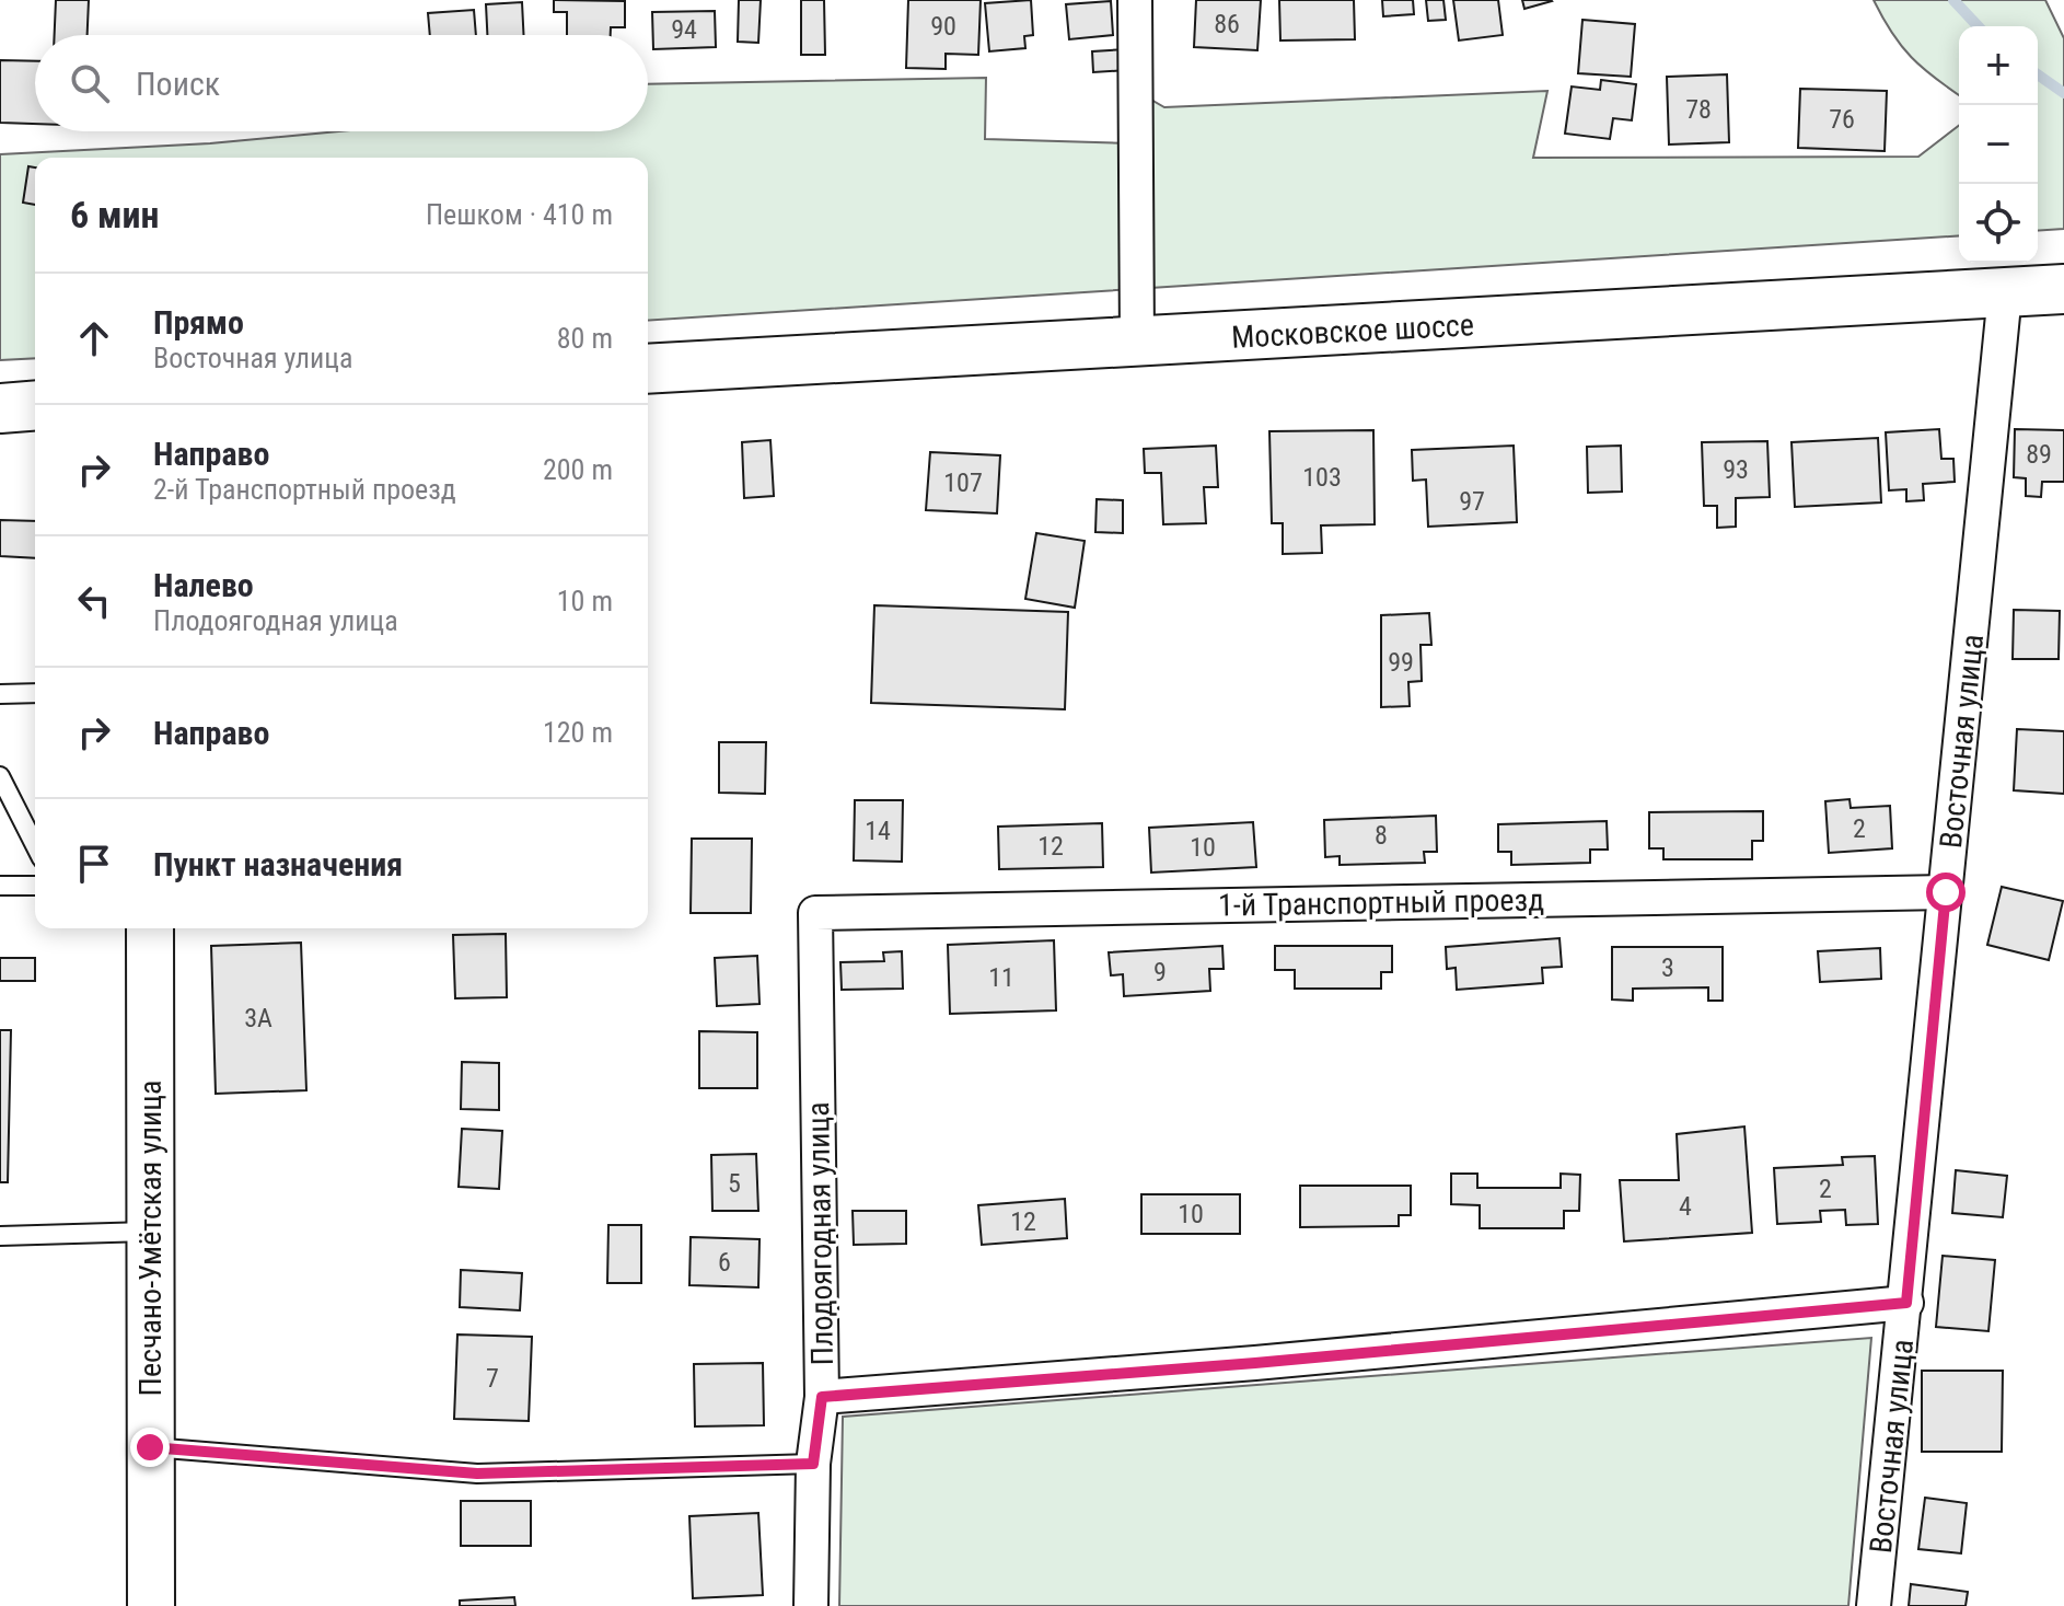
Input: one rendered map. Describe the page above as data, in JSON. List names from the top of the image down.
{
  "streets": {
    "main road": ["Московское шоссе", "Песчано-Умётская улица"],
    "street": ["Восточная улица", "1-й Транспортный проезд", "Плодоягодная улица"]
  },
  "crossings": [
    ["Московское шоссе", "Восточная улица"],
    ["Восточная улица", "1-й Транспортный проезд"],
    ["1-й Транспортный проезд", "Плодоягодная улица"]
  ],
  "house_numbers": [
    "86",
    "90",
    "94",
    "78",
    "76",
    "89",
    "93",
    "103",
    "107",
    "97",
    "99",
    "2",
    "14",
    "8",
    "12",
    "10",
    "3",
    "9",
    "11",
    "3А",
    "5",
    "2",
    "4",
    "10",
    "12",
    "6",
    "7"
  ],
  "page": {
    "map_buttons": ["+", "−"],
    "search": "Поиск",
    "heading": ["6 мин", "Пешком · 410 m"],
    "list": [
      ["Прямо", "Восточная улица", "80 m"],
      ["Направо", "2-й Транспортный проезд", "200 m"],
      ["Налево", "Плодоягодная улица", "10 m"],
      ["Направо", "120 m"],
      "Пункт назначения"
    ]
  }
}
